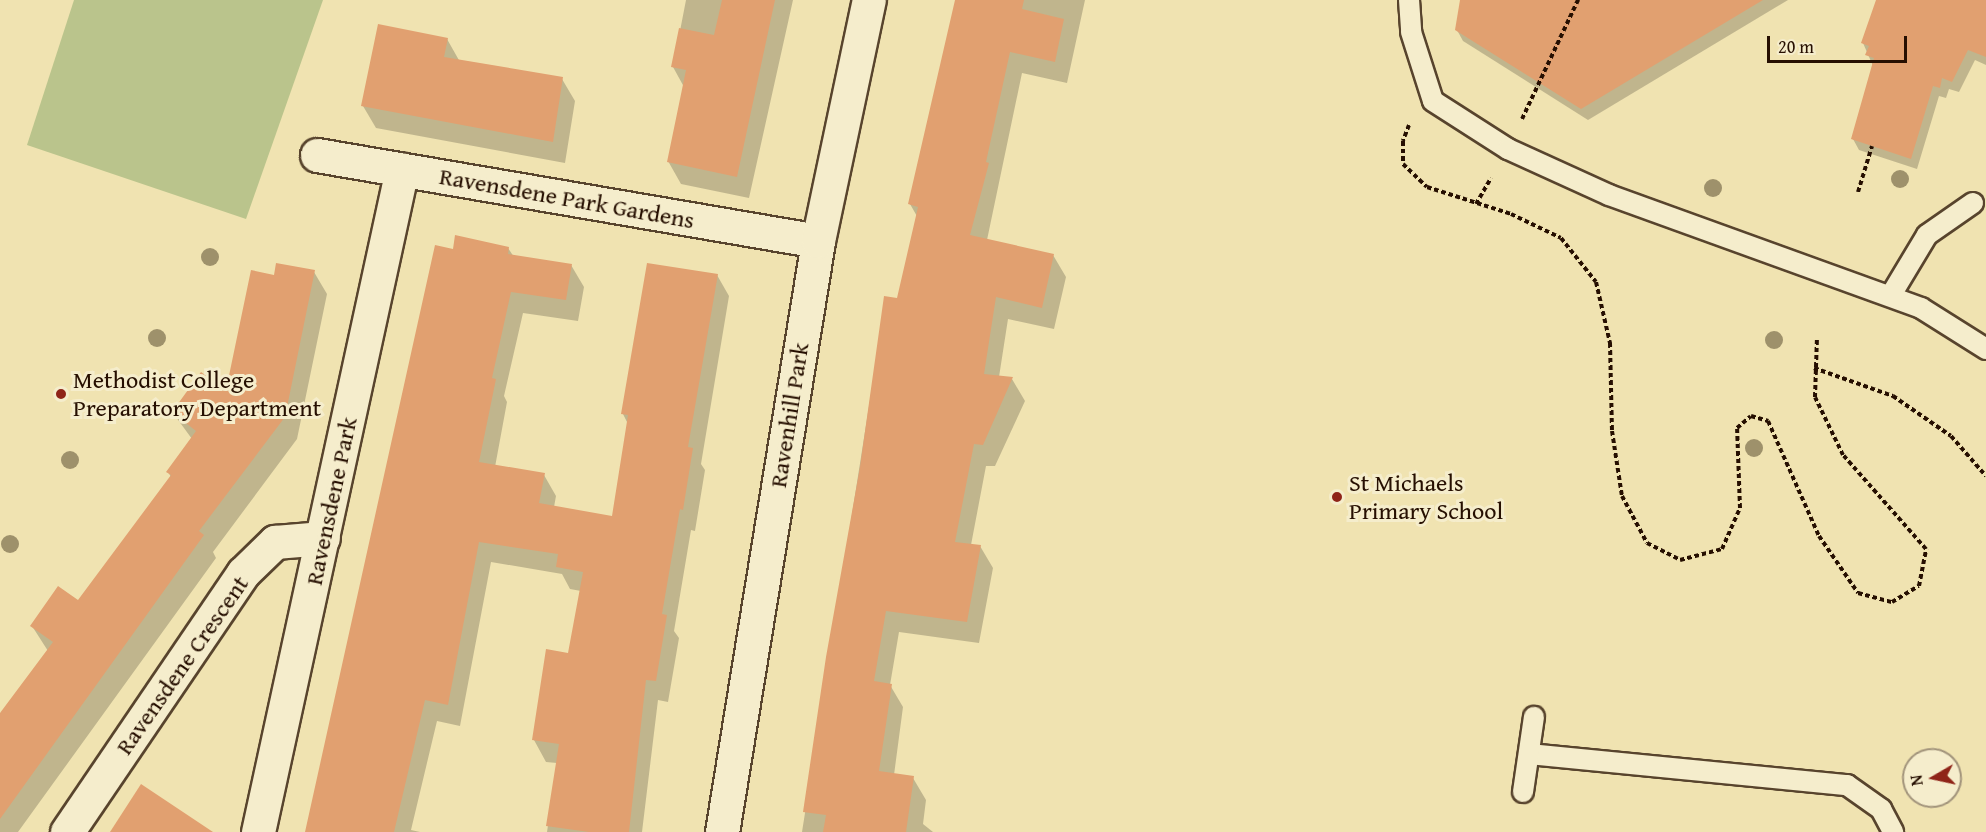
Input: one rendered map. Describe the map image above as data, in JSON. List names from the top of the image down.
{
  "streets": {
    "street": [
      "Ravensdene Park Gardens",
      "Ravenhill Park",
      "Ravensdene Park",
      "Ravensdene Crescent"
    ]
  },
  "crossings": [
    ["Ravensdene Park Gardens", "Ravenhill Park"],
    ["Ravensdene Park Gardens", "Ravensdene Park"],
    ["Ravensdene Park", "Ravensdene Crescent"]
  ],
  "places": ["Methodist College Preparatory Department", "St Michaels Primary School"],
  "scale_bar": "20 m",
  "north": "left"
}
